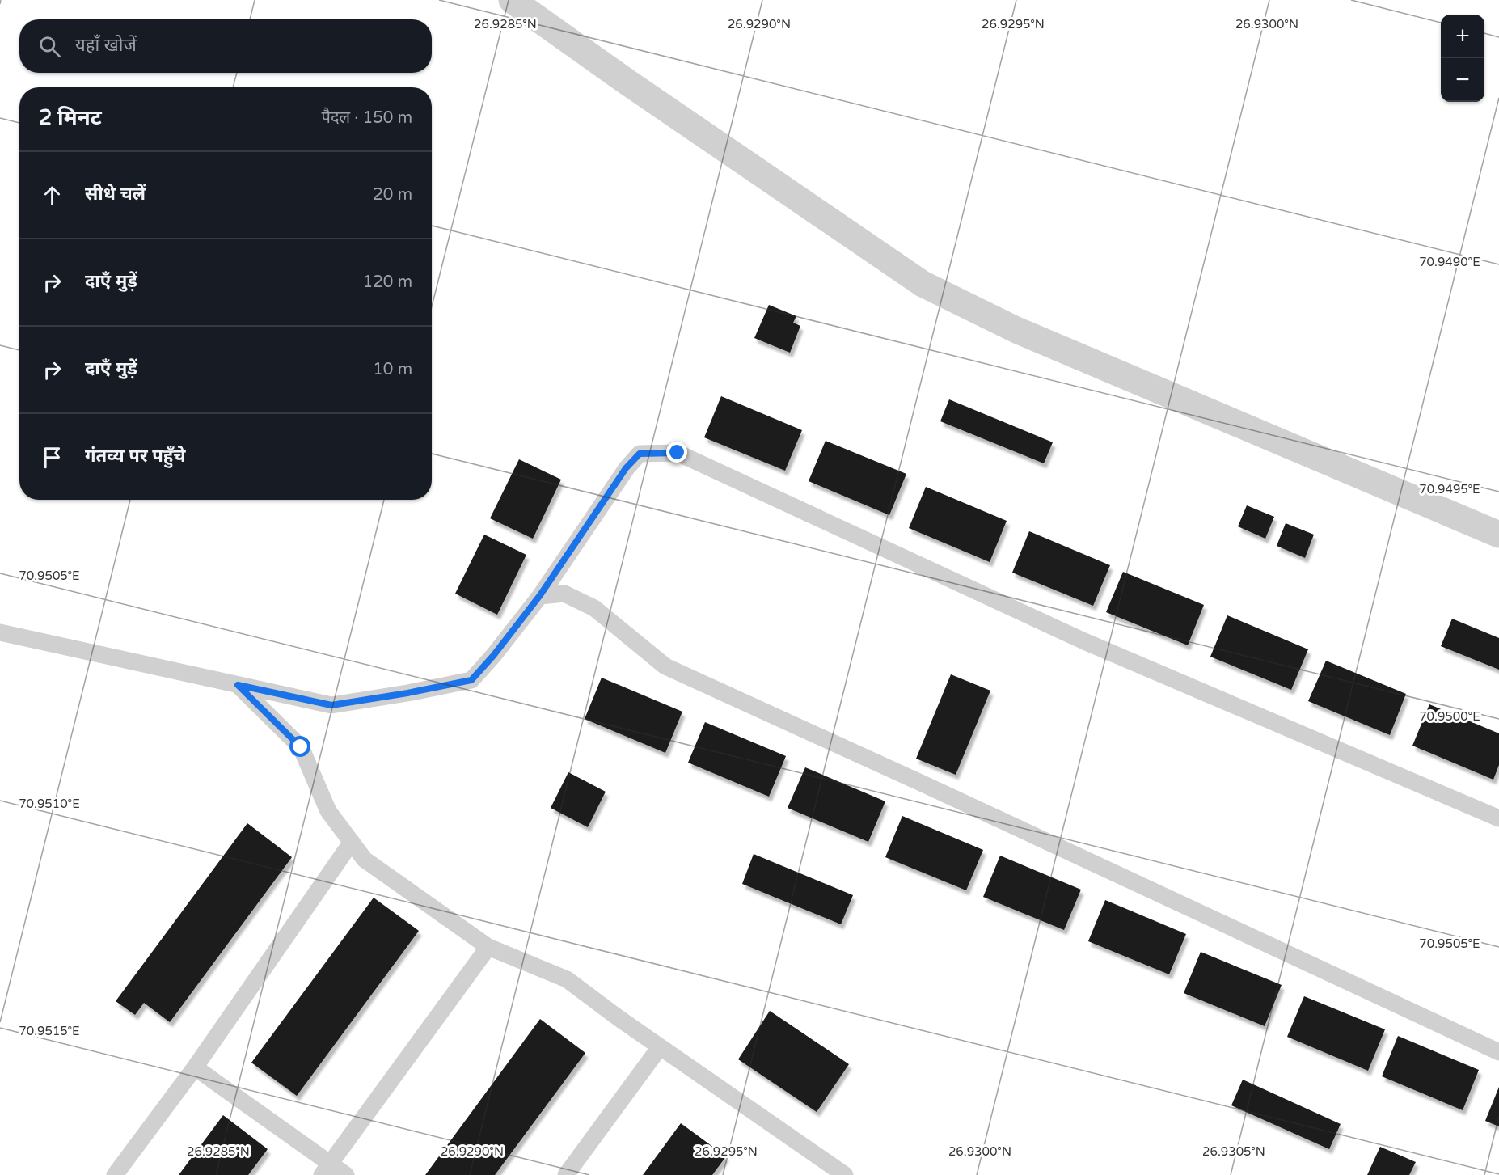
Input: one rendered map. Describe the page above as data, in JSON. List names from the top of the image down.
{
  "page": {
    "map_buttons": ["+", "−"],
    "search": "यहाँ खोजें",
    "heading": ["2 मिनट", "पैदल · 150 m"],
    "list": [
      ["सीधे चलें", "20 m"],
      ["दाएँ मुड़ें", "120 m"],
      ["दाएँ मुड़ें", "10 m"],
      "गंतव्य पर पहुँचे"
    ]
  },
  "coordinates": [
    "26.9285°N",
    "26.9295°N",
    "26.9300°N",
    "26.9290°N",
    "70.9490°E",
    "70.9495°E",
    "70.9505°E",
    "70.9500°E",
    "70.9510°E",
    "70.9515°E",
    "26.9305°N"
  ]
}
